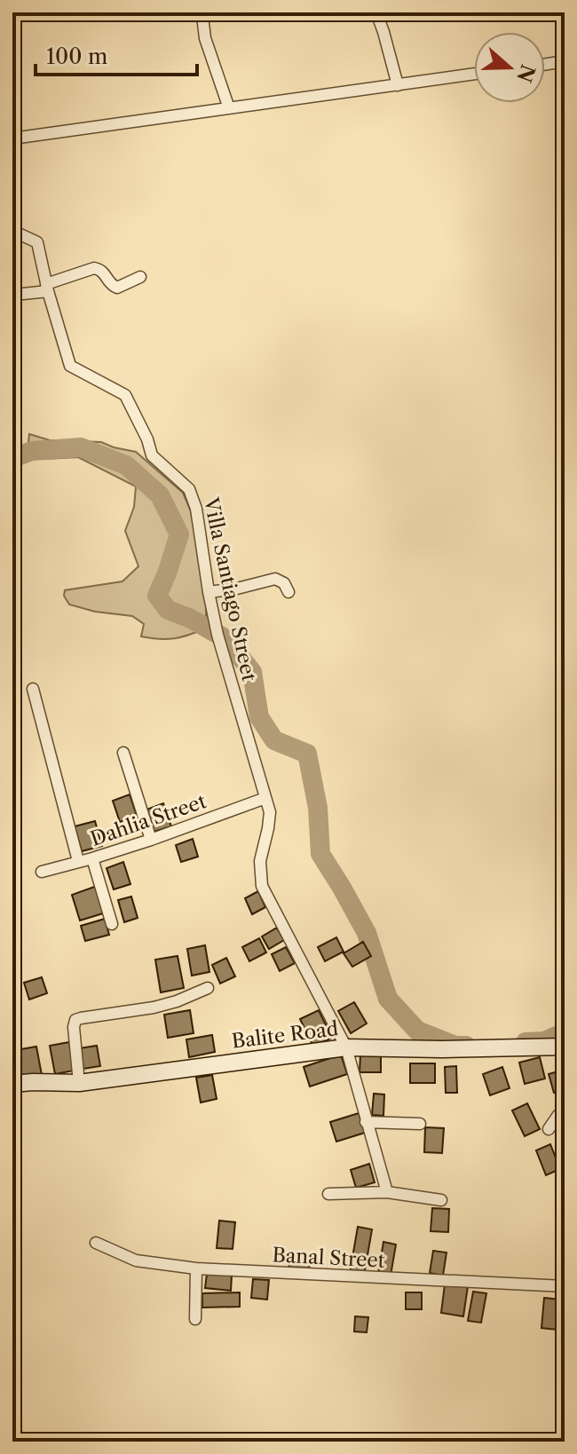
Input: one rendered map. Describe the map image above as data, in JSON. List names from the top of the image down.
{
  "streets": {
    "street": [
      "Villa Santiago Street",
      "Dahlia Street",
      "Balite Road",
      "Banal Street"
    ]
  },
  "crossings": [
    ["Villa Santiago Street", "Dahlia Street"],
    ["Villa Santiago Street", "Balite Road"]
  ],
  "scale_bar": "100 m",
  "north": "right"
}
